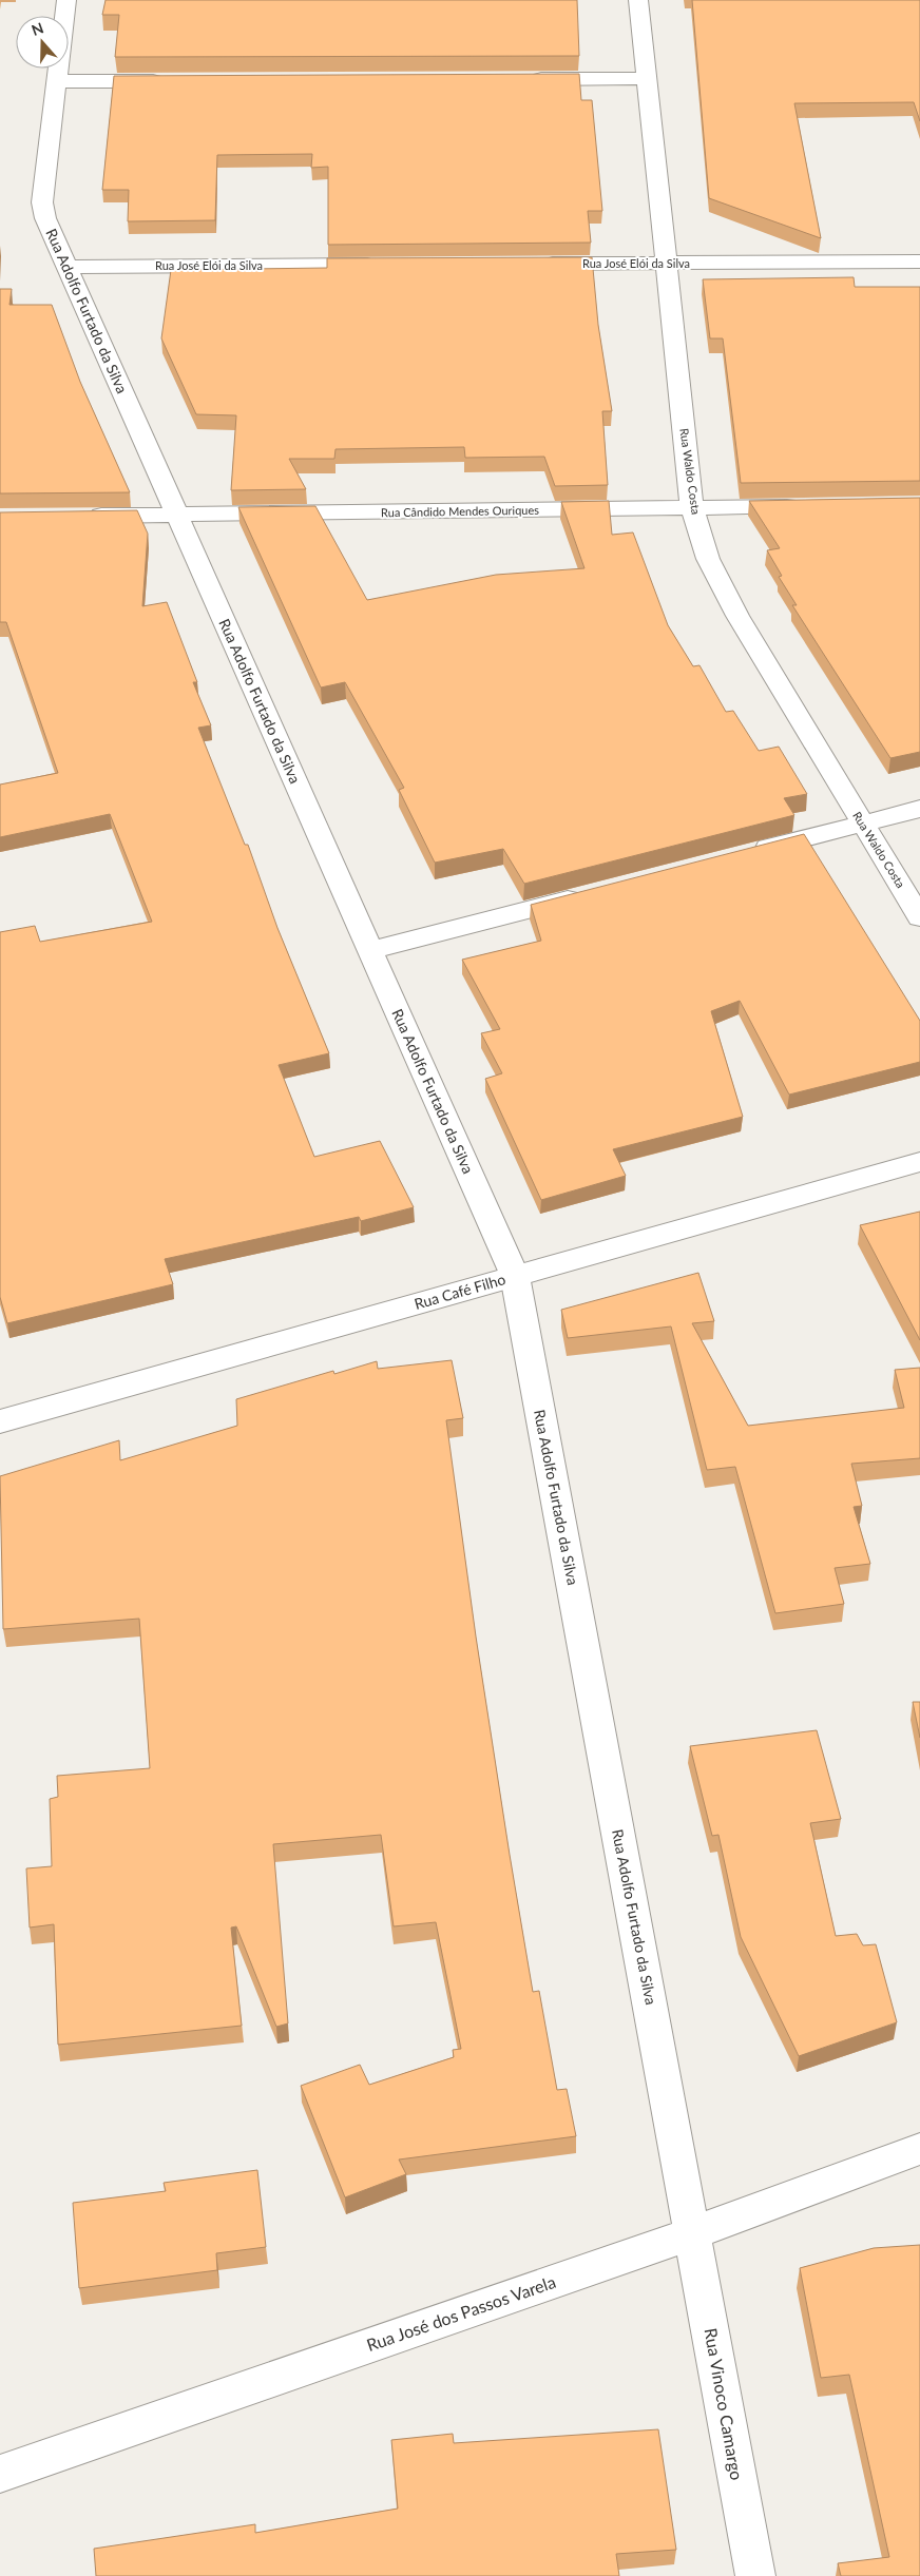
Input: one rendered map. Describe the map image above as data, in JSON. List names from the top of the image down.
{
  "streets": {
    "street": [
      "Rua José Elói da Silva",
      "Rua Adolfo Furtado da Silva",
      "Rua Waldo Costa",
      "Rua Cândido Mendes Ouriques",
      "Rua Café Filho",
      "Rua José dos Passos Varela",
      "Rua Vinoco Camargo"
    ]
  },
  "crossings": [
    ["Rua José Elói da Silva", "Rua Adolfo Furtado da Silva"],
    ["Rua José Elói da Silva", "Rua Waldo Costa"],
    ["Rua Adolfo Furtado da Silva", "Rua Cândido Mendes Ouriques"],
    ["Rua Adolfo Furtado da Silva", "Rua Café Filho"],
    ["Rua Adolfo Furtado da Silva", "Rua José dos Passos Varela"],
    ["Rua Adolfo Furtado da Silva", "Rua Vinoco Camargo"],
    ["Rua Waldo Costa", "Rua Cândido Mendes Ouriques"],
    ["Rua José dos Passos Varela", "Rua Vinoco Camargo"]
  ],
  "north": "top"
}
